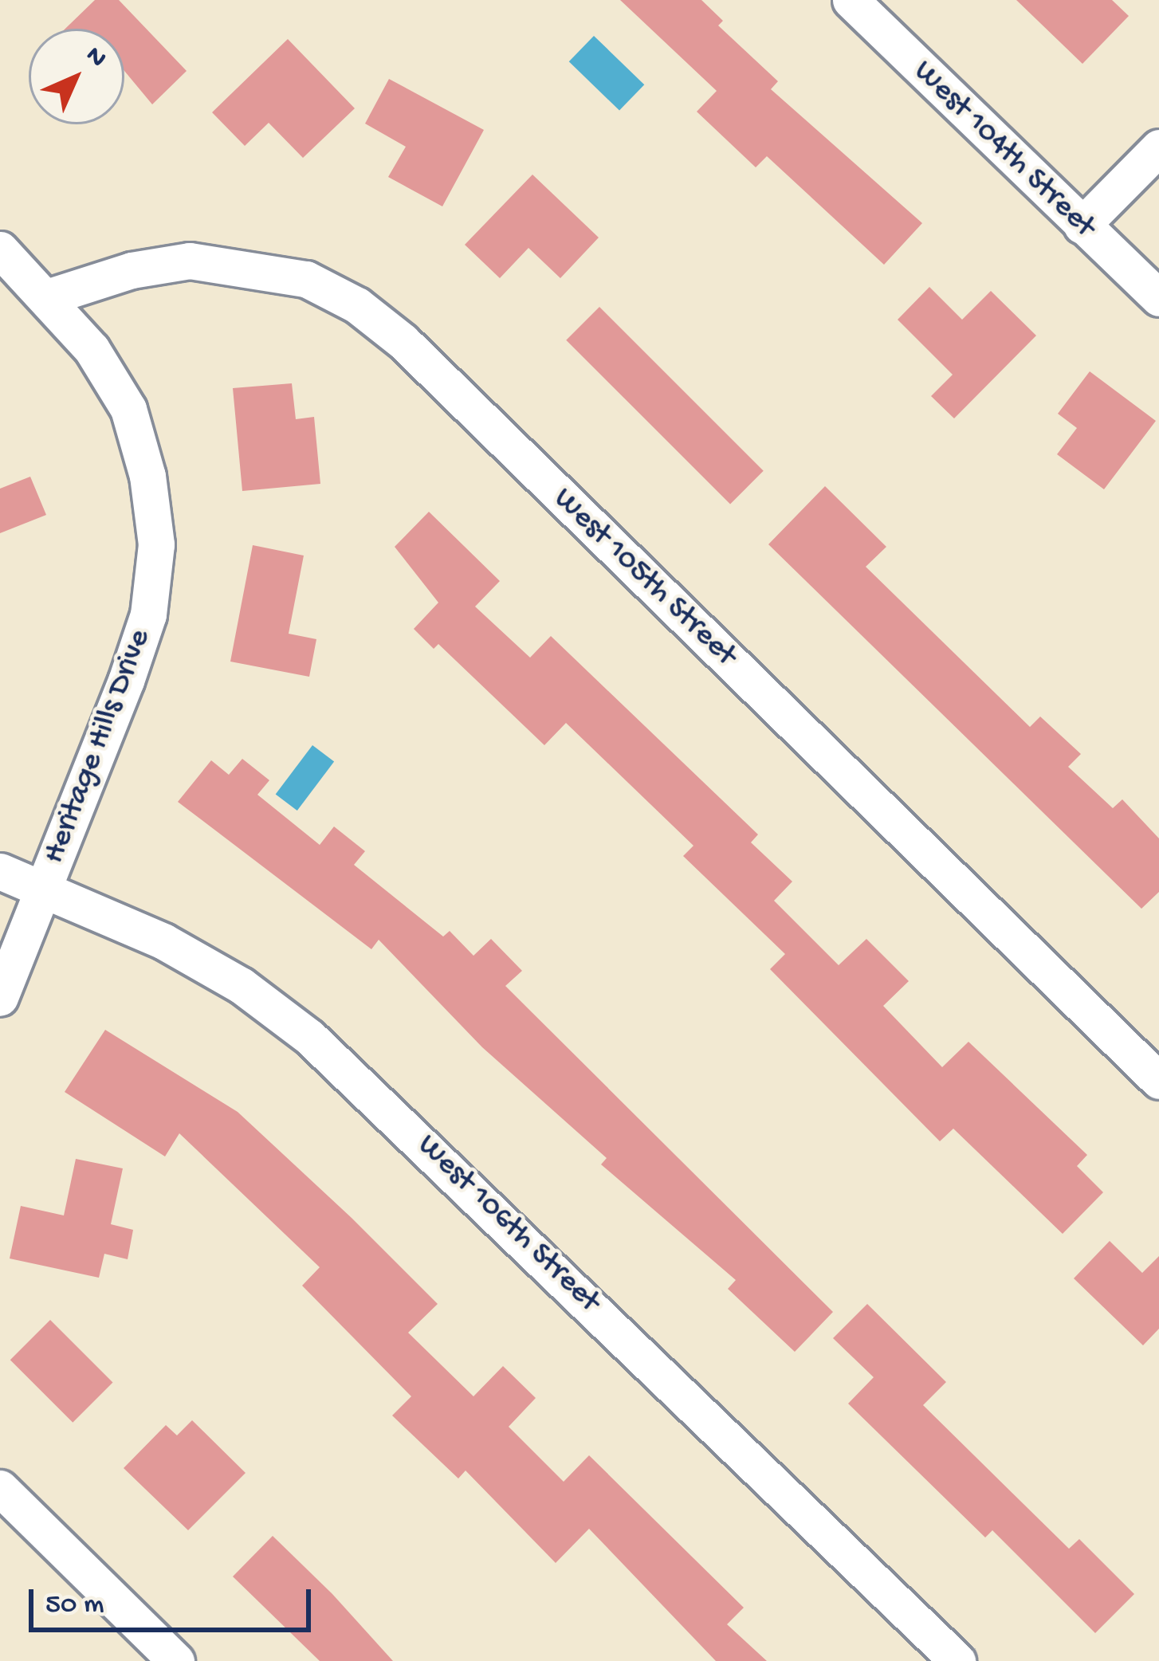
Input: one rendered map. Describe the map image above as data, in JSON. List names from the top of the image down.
{
  "streets": {
    "street": [
      "West 104th Street",
      "West 105th Street",
      "Heritage Hills Drive",
      "West 106th Street"
    ]
  },
  "crossings": [
    ["West 105th Street", "Heritage Hills Drive"],
    ["Heritage Hills Drive", "West 106th Street"]
  ],
  "scale_bar": "50 m",
  "north": "top right"
}
